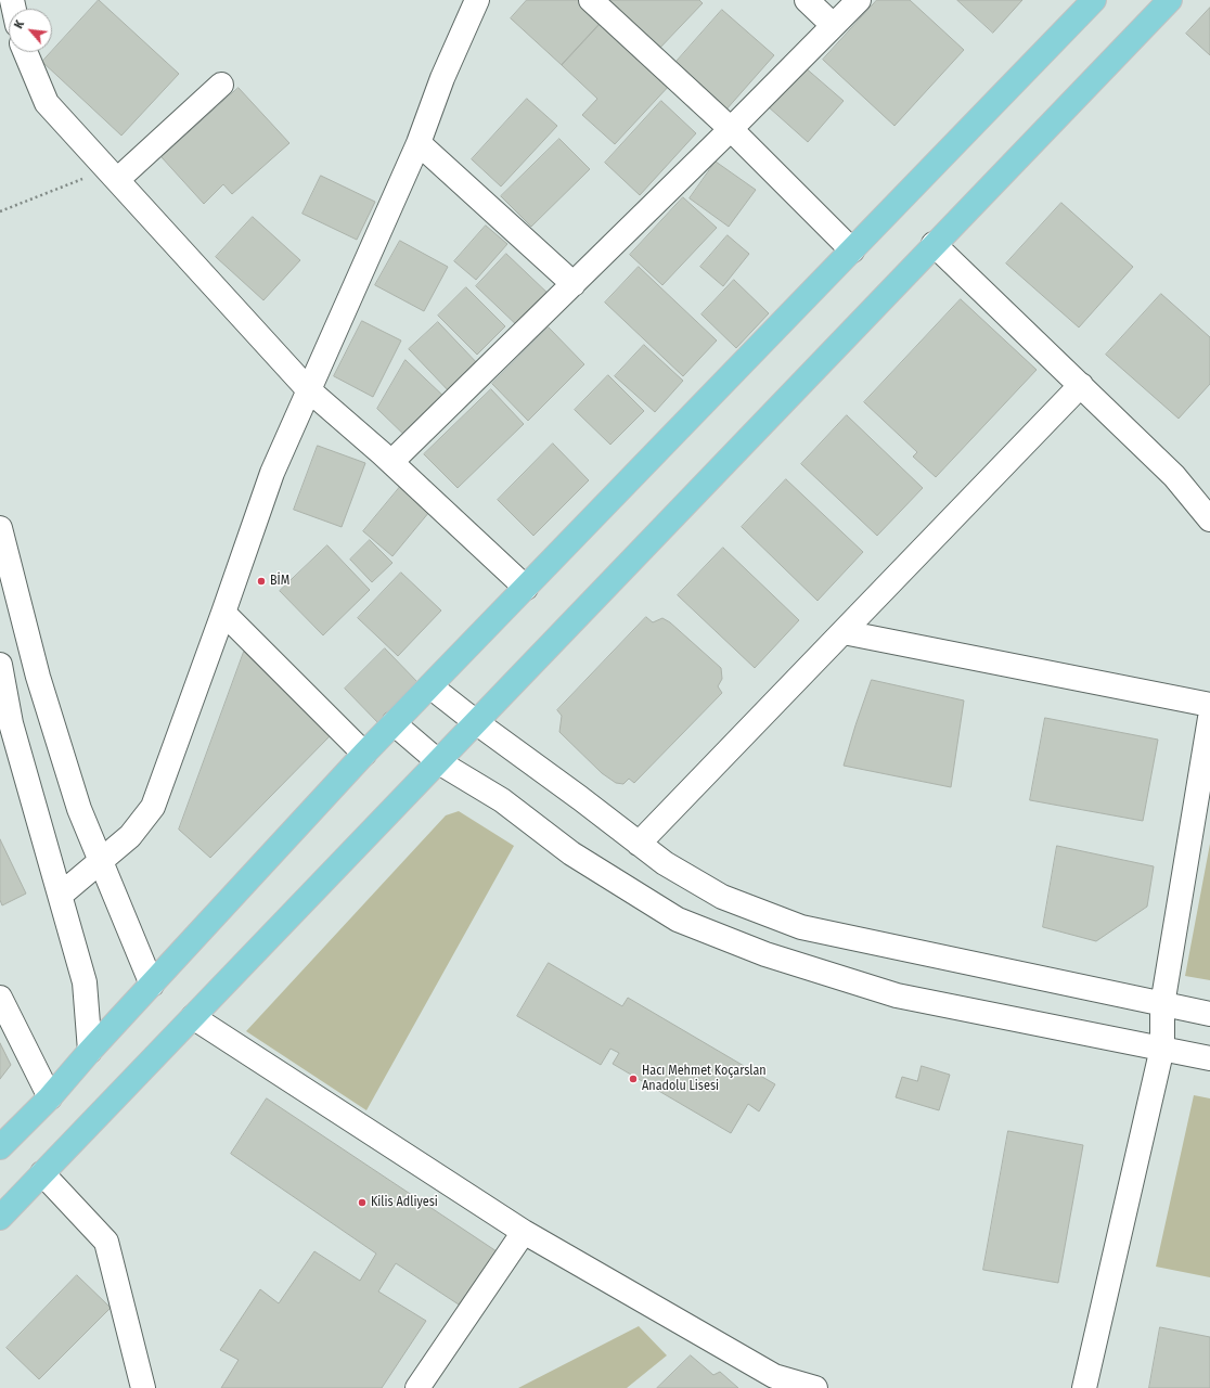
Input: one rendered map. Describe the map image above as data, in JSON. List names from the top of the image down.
{
  "places": ["BİM", "Hacı Mehmet Koçarslan Anadolu Lisesi", "Kilis Adliyesi"],
  "north": "top left"
}
